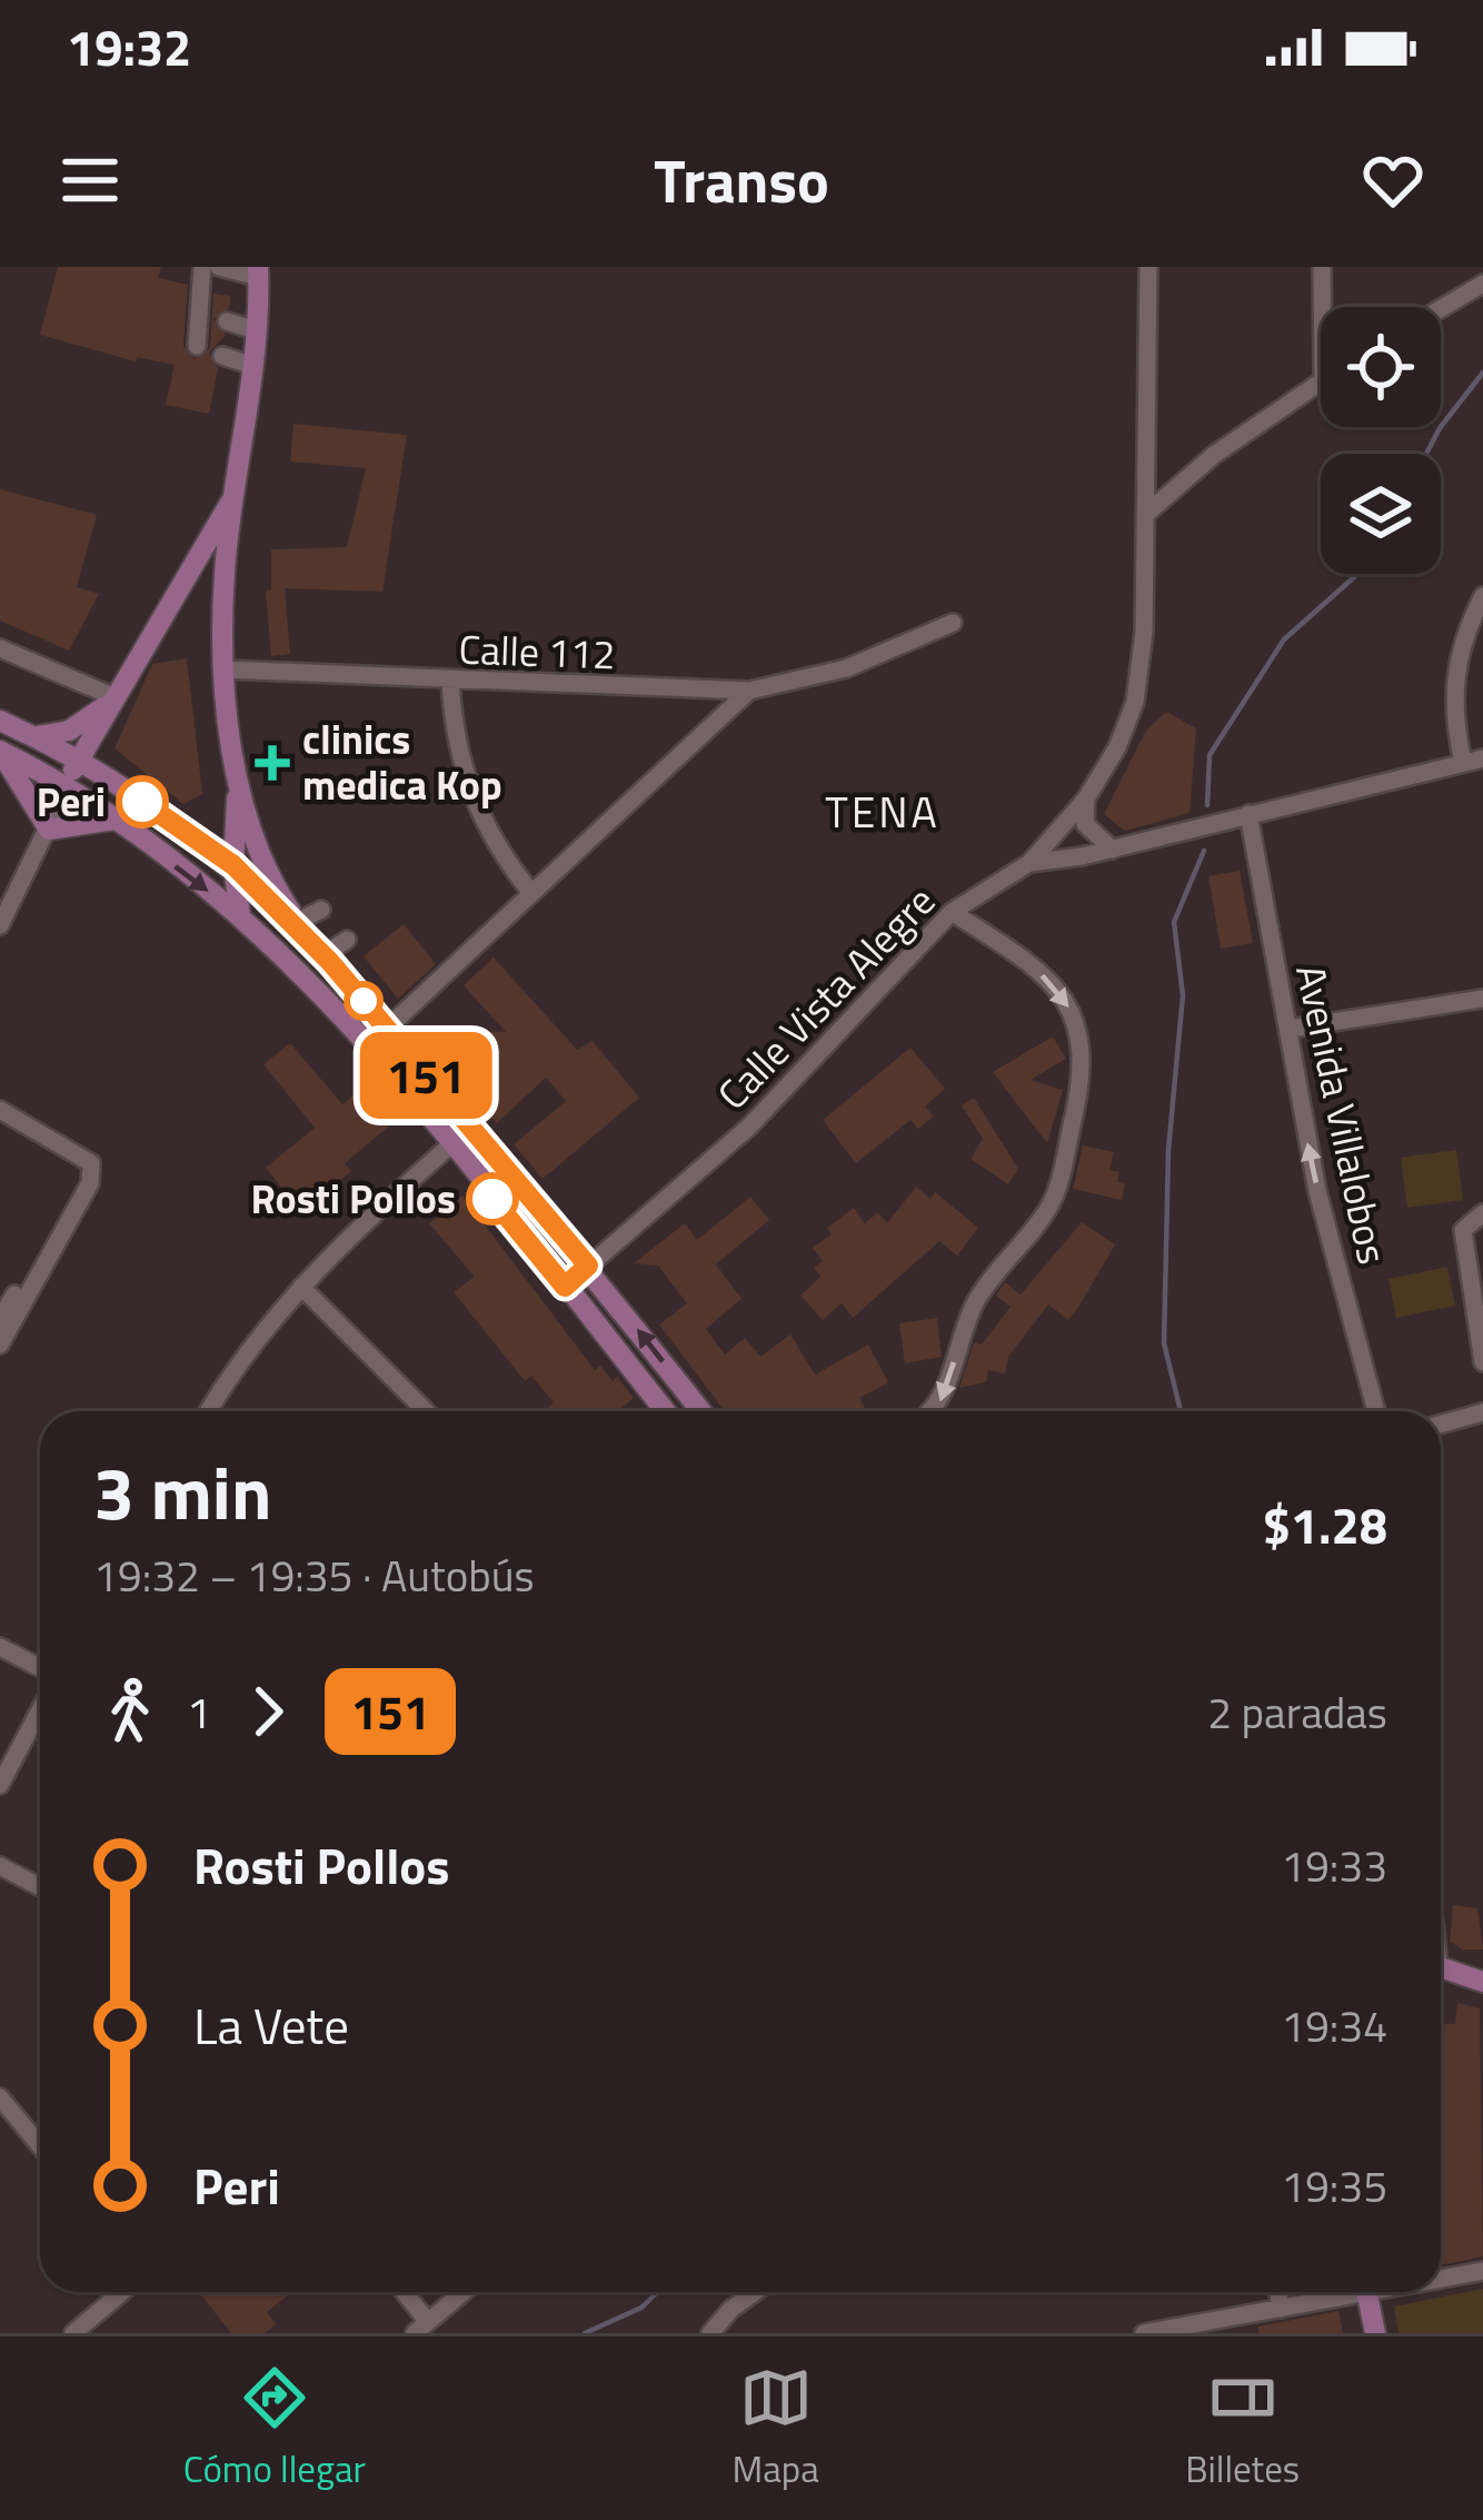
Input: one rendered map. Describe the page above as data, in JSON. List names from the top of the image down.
{
  "streets": {
    "street": ["Calle 112", "Calle Vista Alegre", "Avenida Villalobos"]
  },
  "districts": ["TENA"],
  "places": {
    "health": ["clinics medica Kop"],
    "other": ["Peri", "Rosti Pollos"]
  },
  "lines": ["bus line 151"],
  "page": {
    "status": "19:32",
    "header": "Transo",
    "on_map": "151",
    "heading": ["3 min", "19:32 – 19:35 · Autobús", "$1.28"],
    "legs": ["1", "151", "2 paradas"],
    "list": [
      {
        "name": "Rosti Pollos",
        "value": "19:33"
      },
      {
        "name": "La Vete",
        "value": "19:34"
      },
      {
        "name": "Peri",
        "value": "19:35"
      }
    ],
    "tabs": ["Cómo llegar", "Mapa", "Billetes"]
  }
}
